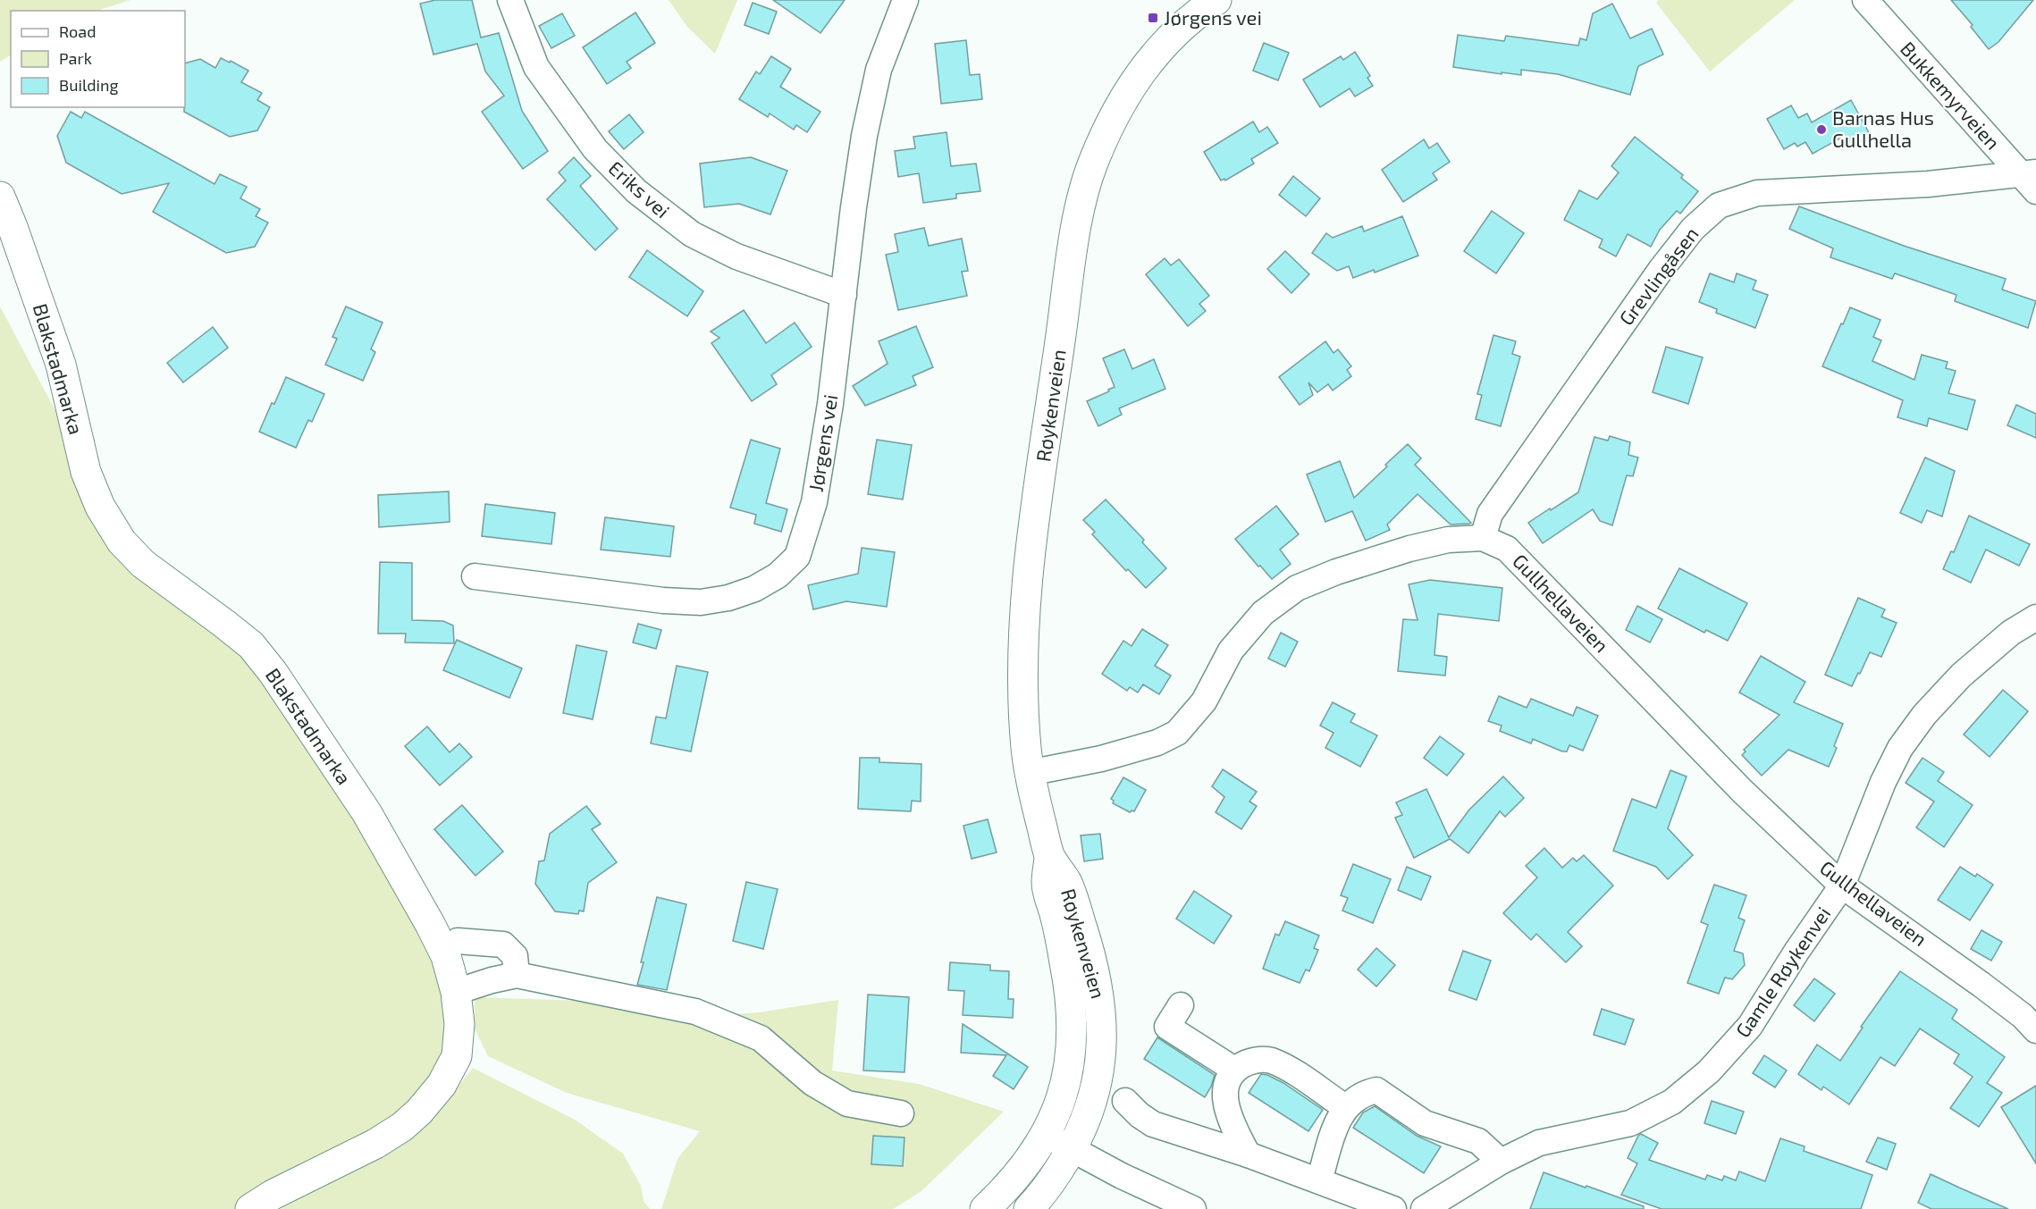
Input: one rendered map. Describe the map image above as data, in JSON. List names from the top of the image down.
{
  "streets": {
    "main road": ["Blakstadmarka", "Røykenveien"],
    "street": [
      "Bukkemyrveien",
      "Eriks vei",
      "Grevlingåsen",
      "Jørgens vei",
      "Gullhellaveien",
      "Gamle Røykenvei"
    ]
  },
  "crossings": [
    ["Bukkemyrveien", "Grevlingåsen"],
    ["Eriks vei", "Jørgens vei"],
    ["Grevlingåsen", "Gullhellaveien"],
    ["Røykenveien", "Gullhellaveien"],
    ["Gullhellaveien", "Gamle Røykenvei"]
  ],
  "places": {
    "transit": ["Jørgens vei"],
    "other": ["Barnas Hus Gullhella"]
  },
  "legend": ["Road", "Park", "Building"]
}
